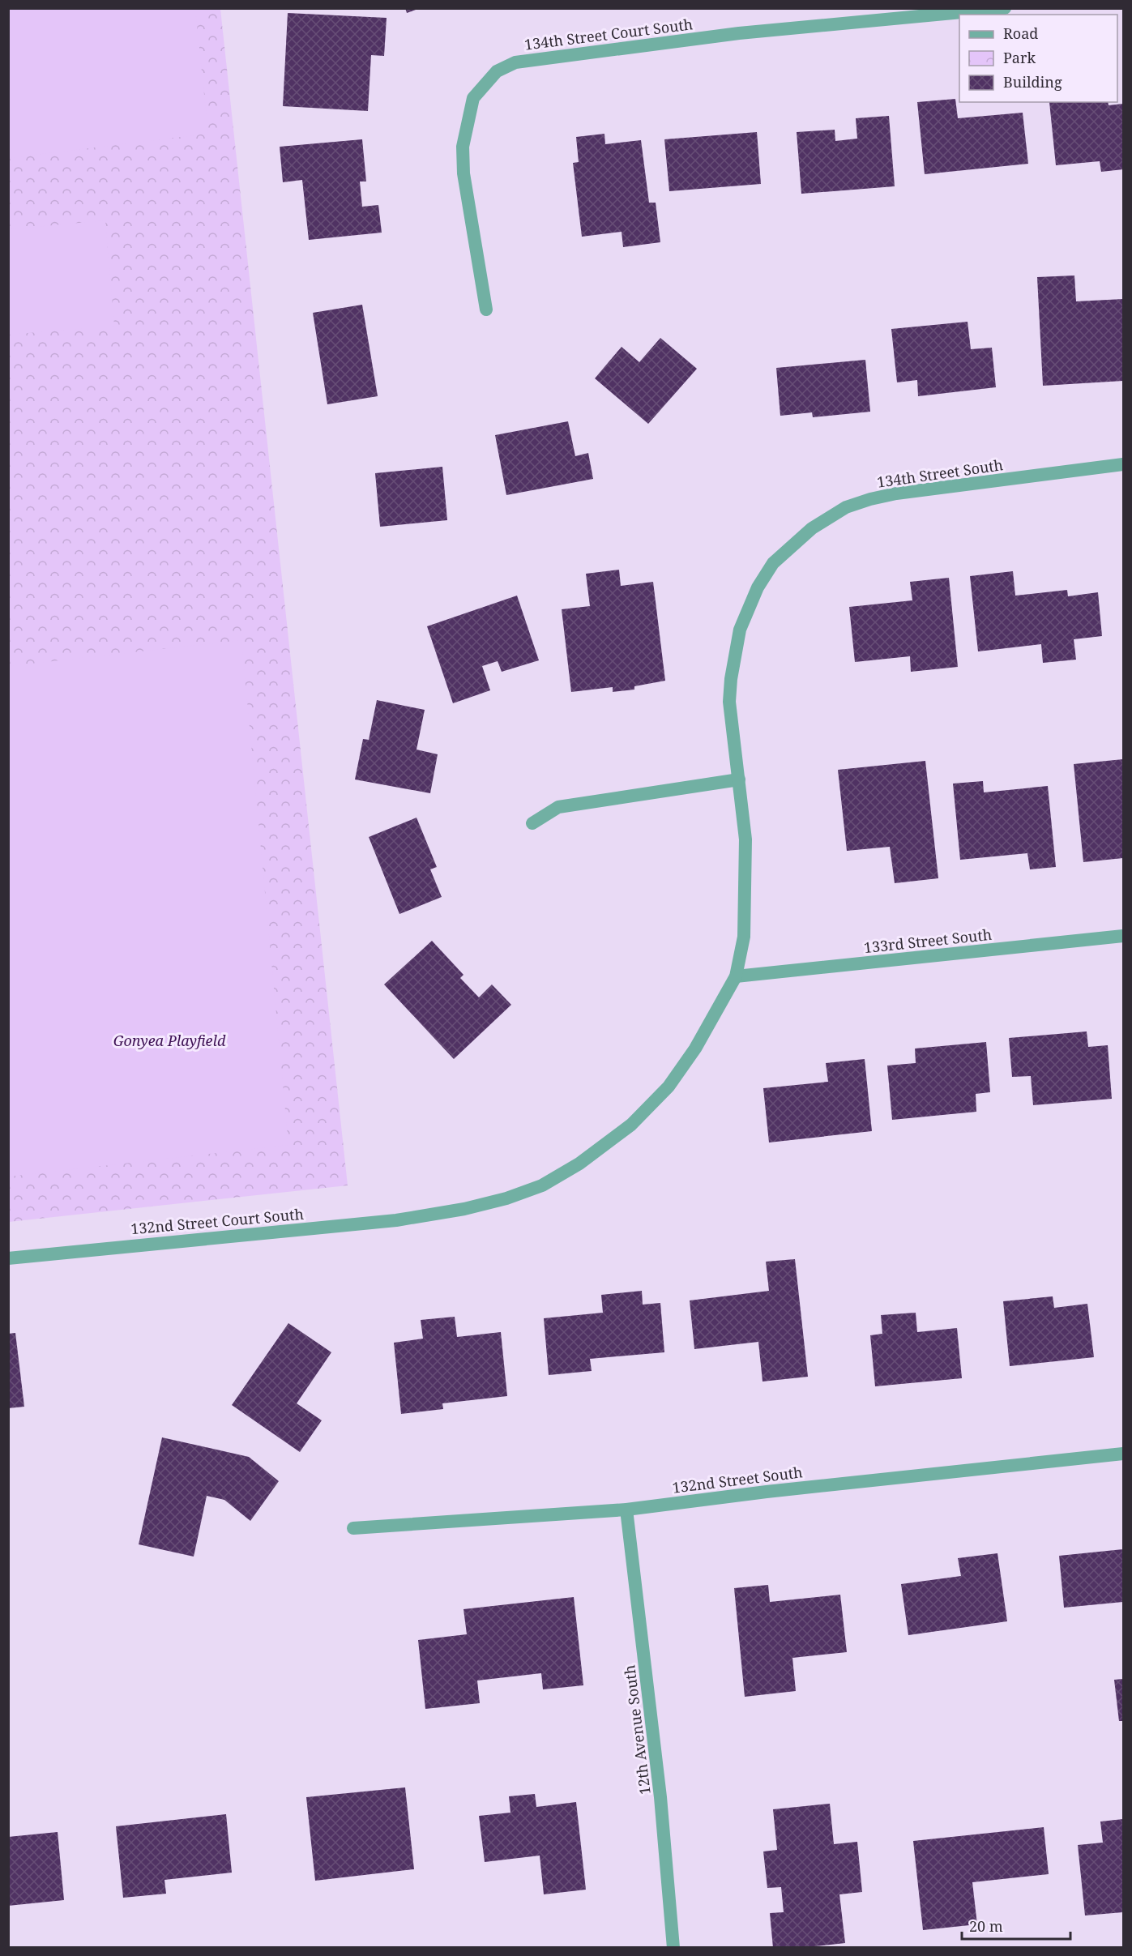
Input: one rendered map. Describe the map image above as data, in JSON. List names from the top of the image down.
{
  "streets": {
    "street": [
      "134th Street Court South",
      "134th Street South",
      "133rd Street South",
      "132nd Street Court South",
      "132nd Street South",
      "12th Avenue South"
    ]
  },
  "crossings": [
    ["133rd Street South", "132nd Street Court South"],
    ["132nd Street South", "12th Avenue South"]
  ],
  "parks": ["Gonyea Playfield"],
  "legend": ["Road", "Park", "Building"],
  "scale_bar": "20 m"
}
